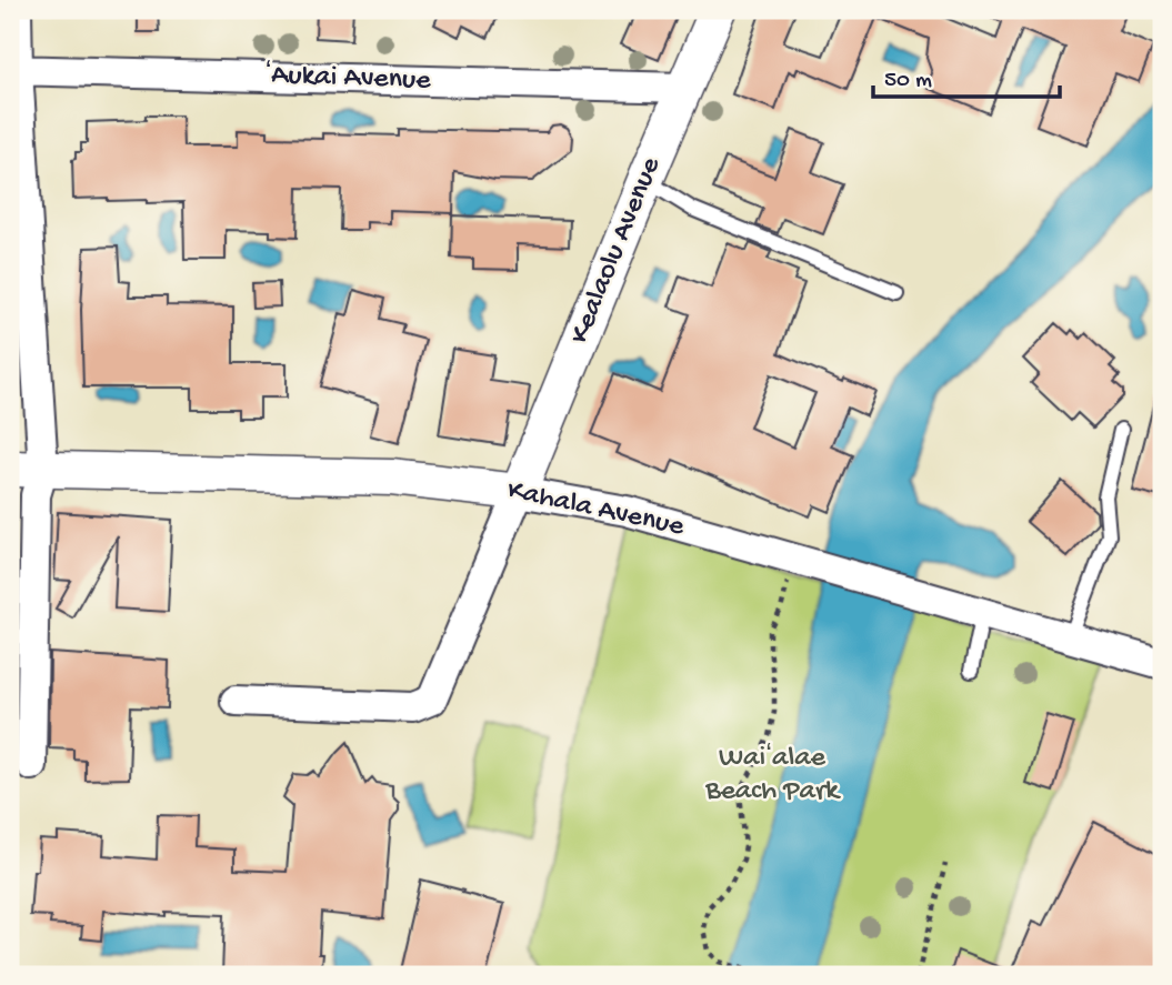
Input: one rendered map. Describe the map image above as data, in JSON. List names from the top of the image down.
{
  "streets": {
    "street": ["ʻAukai Avenue", "Kealaolu Avenue", "Kahala Avenue"]
  },
  "crossings": [
    ["ʻAukai Avenue", "Kealaolu Avenue"],
    ["Kealaolu Avenue", "Kahala Avenue"]
  ],
  "parks": ["Waiʻalae Beach Park"],
  "scale_bar": "50 m"
}
